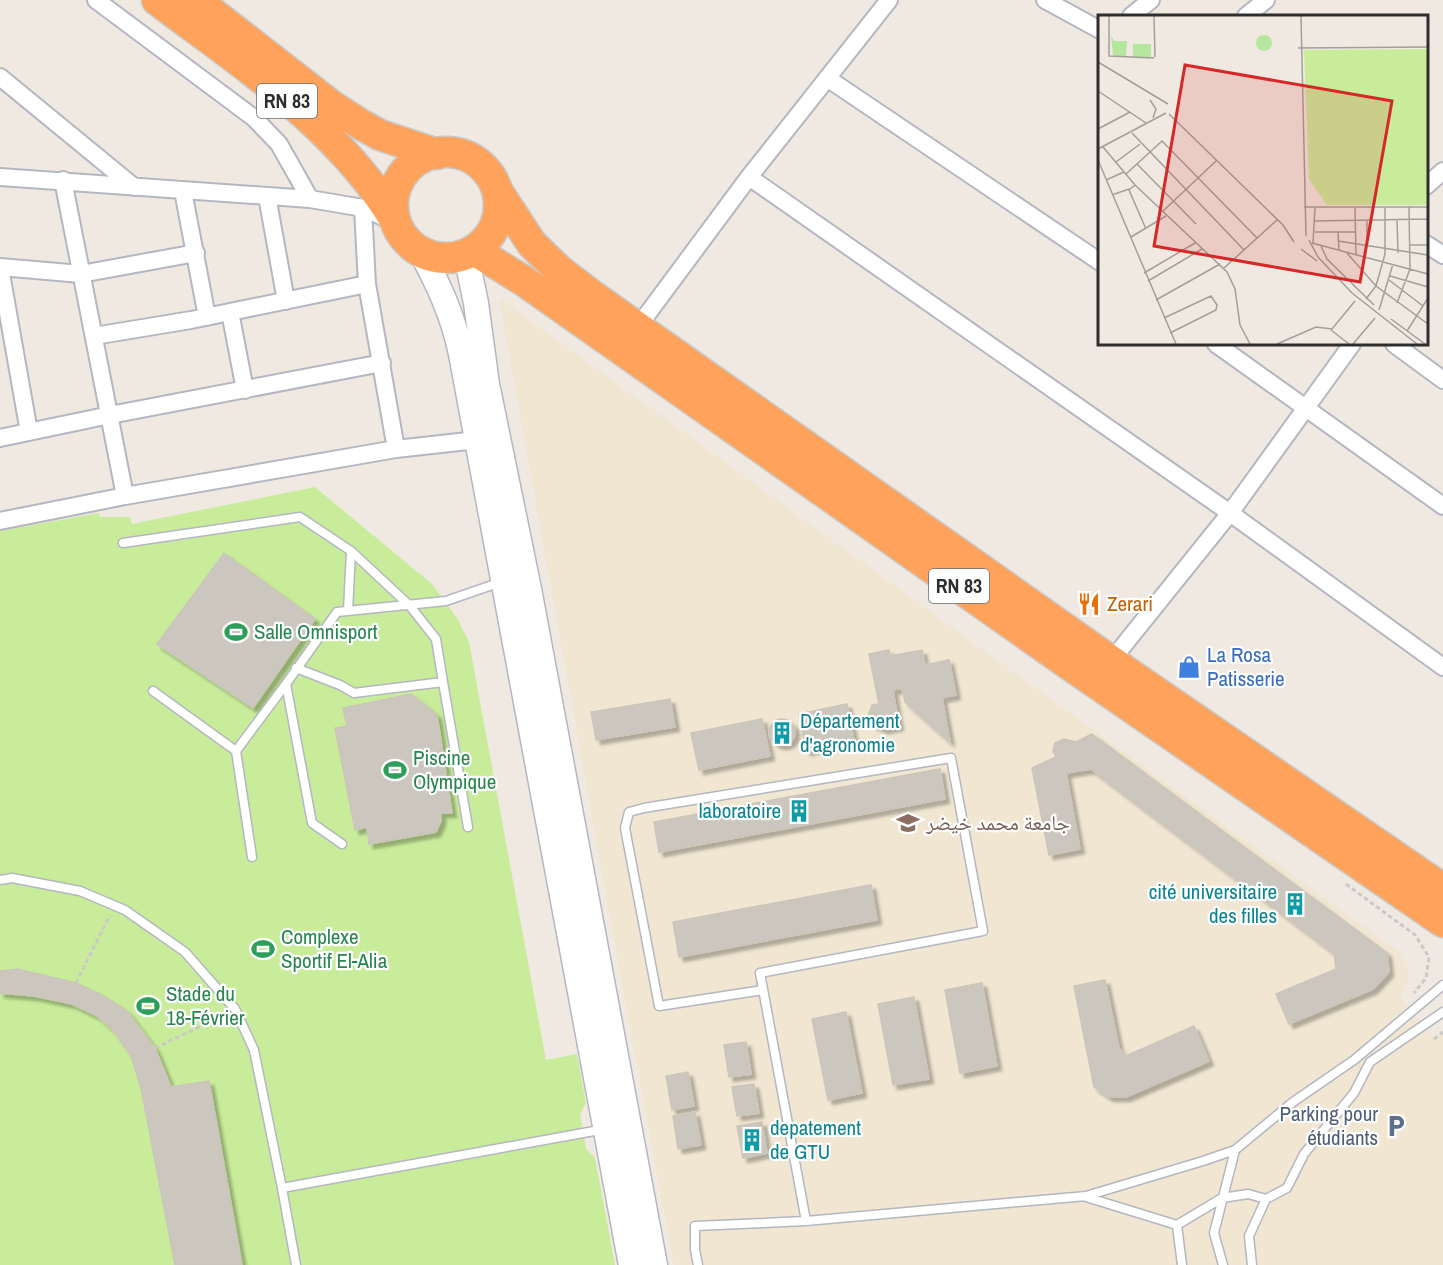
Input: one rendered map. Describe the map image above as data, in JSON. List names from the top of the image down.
{
  "streets": {
    "highway": ["RN 83"]
  },
  "places": {
    "restaurant": ["Zerari"],
    "sports": [
      "Salle Omnisport",
      "Piscine Olympique",
      "Complexe Sportif El-Alia",
      "Stade du 18-Février"
    ],
    "shop": ["La Rosa Patisserie"],
    "building": [
      "Département d'agronomie",
      "laboratoire",
      "cité universitaire des filles",
      "depatement de GTU"
    ],
    "school or university": ["جامعة محمد خيضر"],
    "parking": ["Parking pour étudiants"]
  }
}
